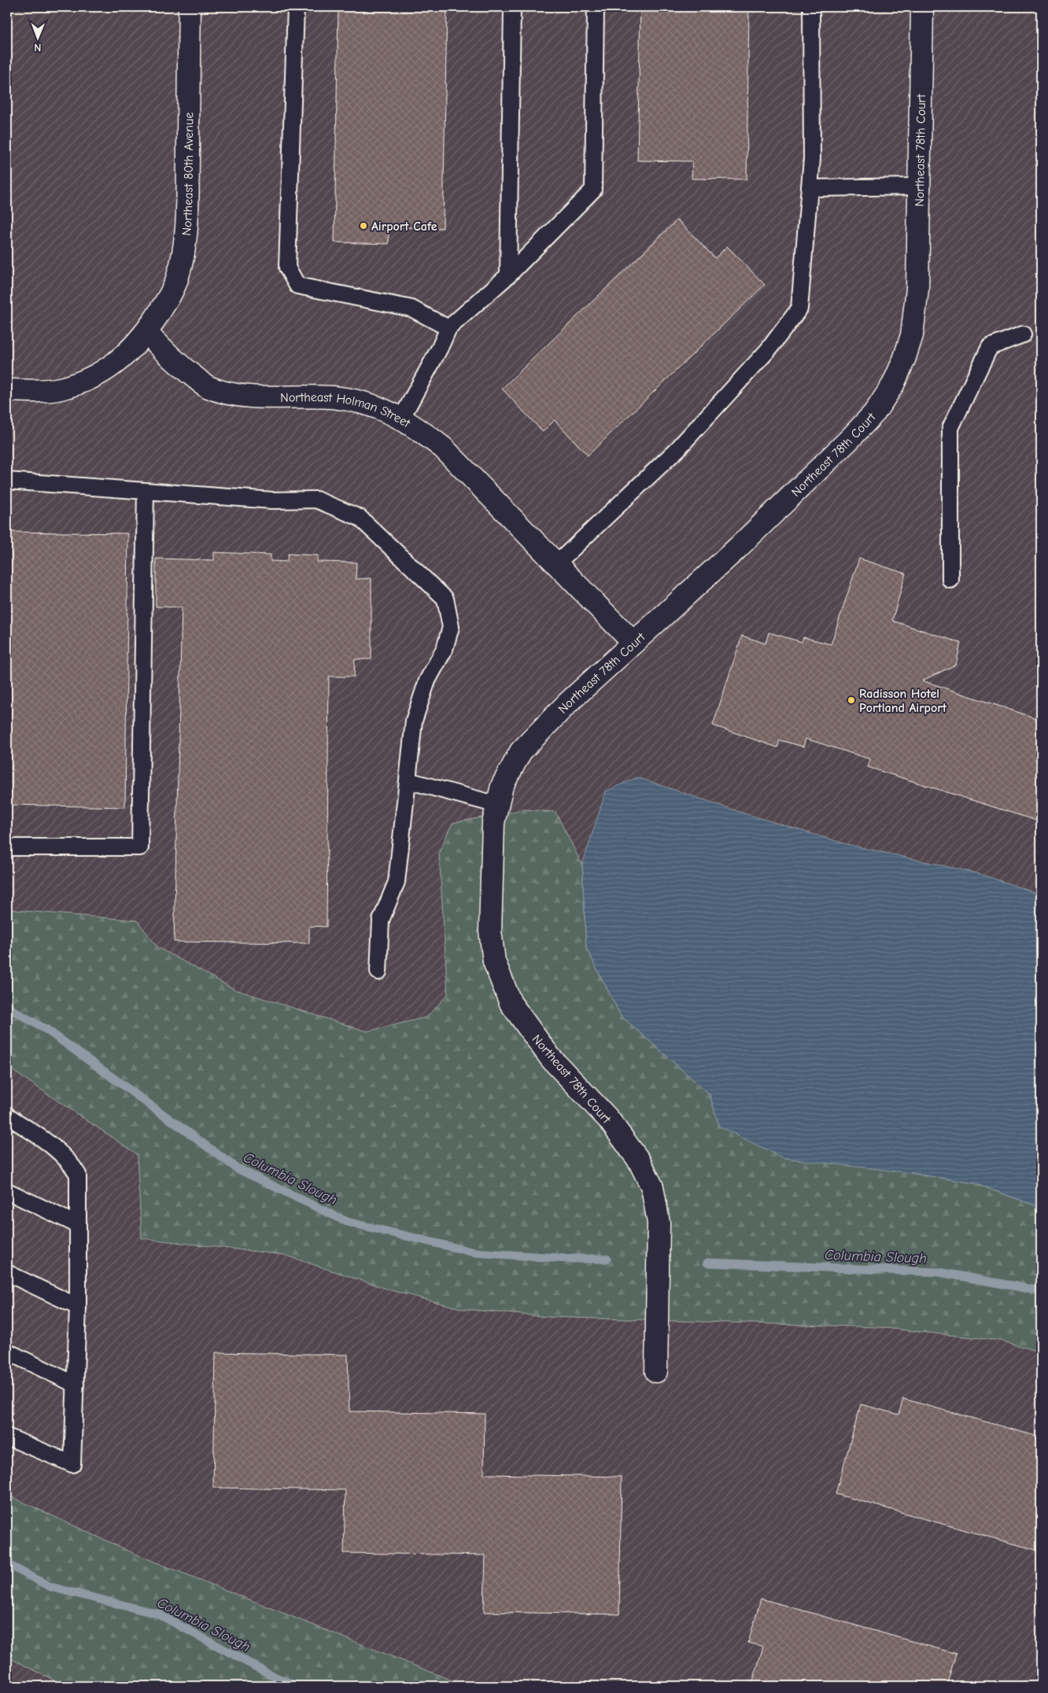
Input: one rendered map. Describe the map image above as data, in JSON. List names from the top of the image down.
{
  "streets": {
    "street": ["Northeast 78th Court", "Northeast 80th Avenue", "Northeast Holman Street"]
  },
  "crossings": [
    ["Northeast 78th Court", "Northeast Holman Street"],
    ["Northeast 80th Avenue", "Northeast Holman Street"]
  ],
  "water": ["Columbia Slough"],
  "places": ["Airport Cafe", "Radisson Hotel Portland Airport"],
  "north": "bottom"
}
